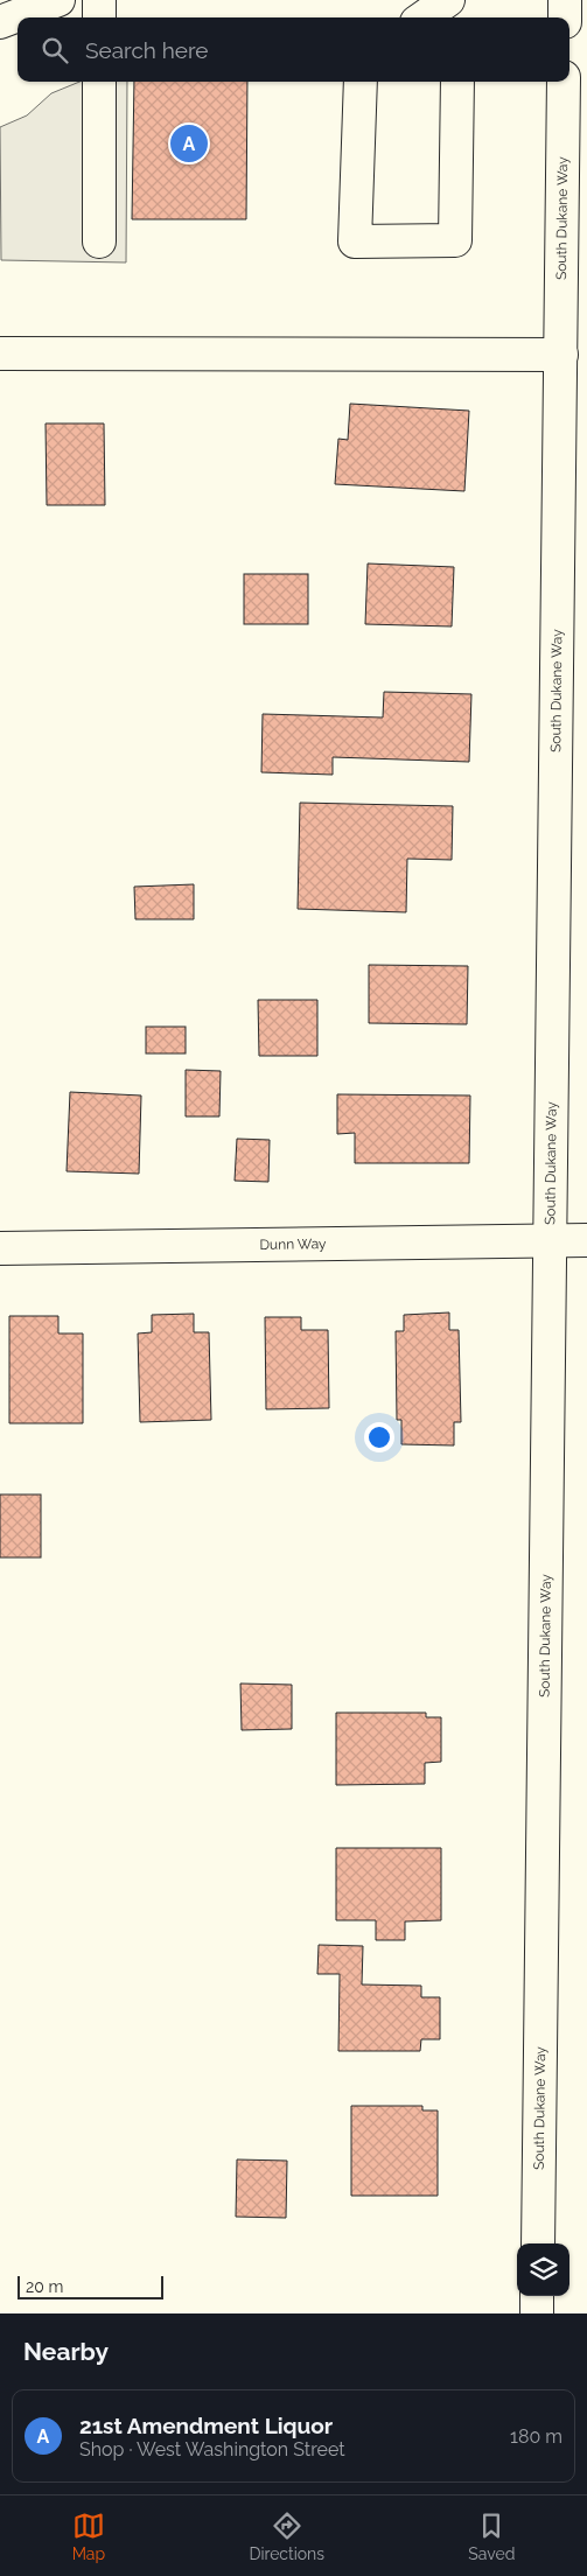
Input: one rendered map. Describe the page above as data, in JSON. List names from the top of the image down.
{
  "streets": {
    "street": ["South Dukane Way", "Dunn Way"]
  },
  "crossings": [
    ["South Dukane Way", "Dunn Way"]
  ],
  "scale_bar": "20 m",
  "page": {
    "search": "Search here",
    "pins": "A",
    "scale": "20 m",
    "heading": "Nearby",
    "list": [
      {
        "mark": "A",
        "name": "21st Amendment Liquor",
        "note": "Shop · West Washington Street",
        "value": "180 m"
      }
    ],
    "nav": ["Map", "Directions", "Saved"]
  }
}
